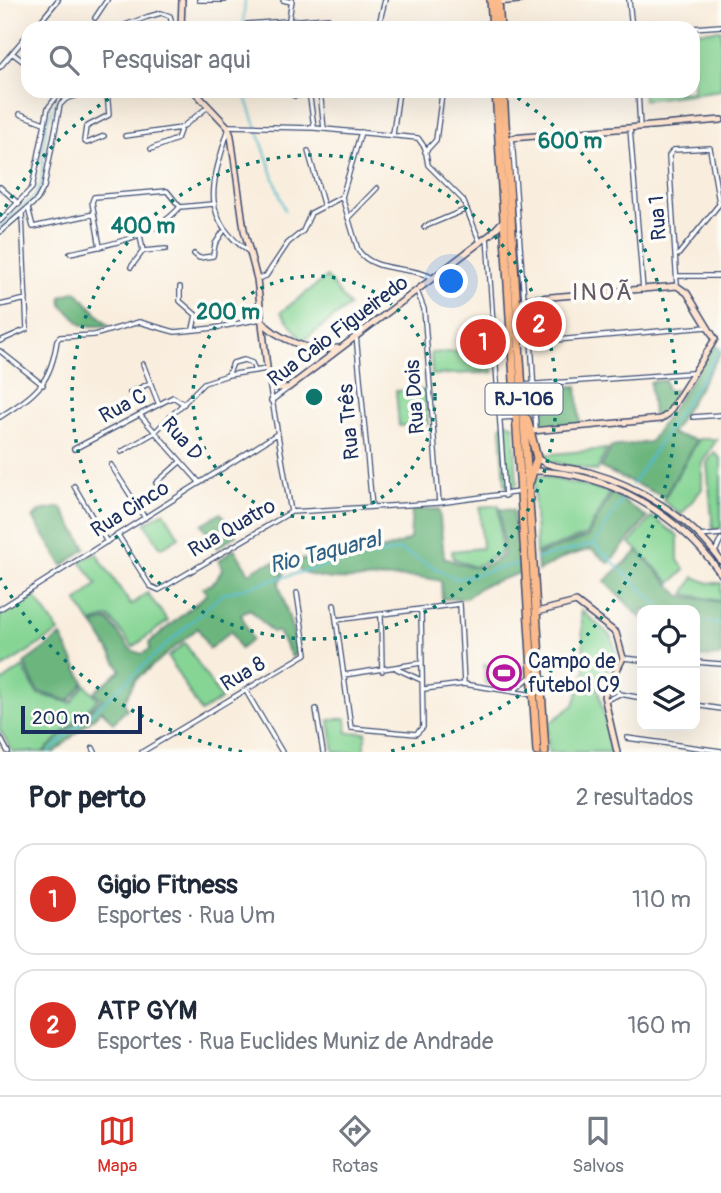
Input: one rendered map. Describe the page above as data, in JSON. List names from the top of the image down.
{
  "streets": {
    "highway": ["RJ-106"],
    "street": [
      "Rua 1",
      "Rua Caio Figueiredo",
      "Rua Dois",
      "Rua C",
      "Rua Três",
      "Rua D",
      "Rua Cinco",
      "Rua Quatro",
      "Rua 8"
    ]
  },
  "crossings": [
    ["Rua Caio Figueiredo", "Rua Dois"],
    ["Rua Caio Figueiredo", "RJ-106"],
    ["Rua Caio Figueiredo", "Rua Três"],
    ["Rua Dois", "Rua Quatro"],
    ["RJ-106", "Rua Quatro"],
    ["Rua C", "Rua D"],
    ["Rua Três", "Rua Quatro"],
    ["Rua D", "Rua Cinco"],
    ["Rua Cinco", "Rua Quatro"]
  ],
  "districts": ["INOÃ"],
  "water": ["Rio Taquaral"],
  "places": {
    "sports": ["Campo de futebol C9"]
  },
  "scale_bar": "200 m",
  "page": {
    "search": "Pesquisar aqui",
    "pins": ["2", "1"],
    "scale": "200 m",
    "heading": ["Por perto", "2 resultados"],
    "list": [
      {
        "mark": "1",
        "name": "Gigio Fitness",
        "note": "Esportes · Rua Um",
        "value": "110 m"
      },
      {
        "mark": "2",
        "name": "ATP GYM",
        "note": "Esportes · Rua Euclides Muniz de Andrade",
        "value": "160 m"
      }
    ],
    "nav": ["Mapa", "Rotas", "Salvos"]
  },
  "rings": ["600 m", "400 m", "200 m"]
}
